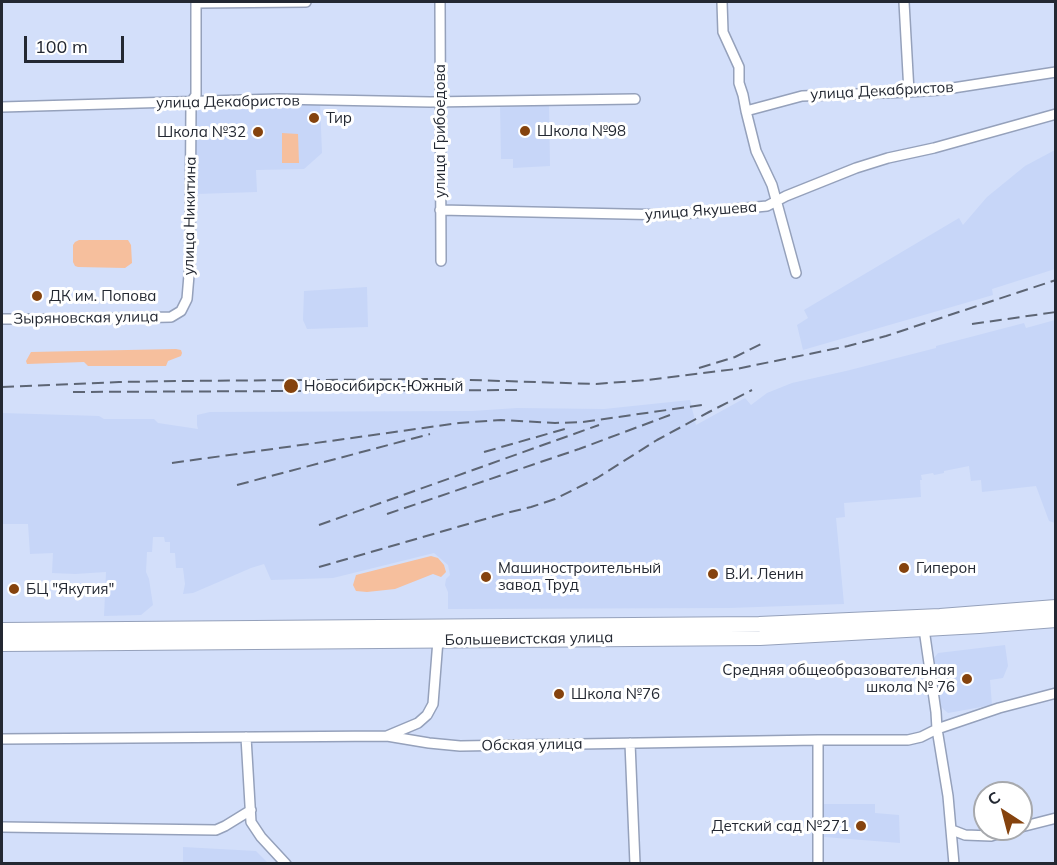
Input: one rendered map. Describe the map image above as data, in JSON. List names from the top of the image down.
{
  "streets": {
    "highway": ["Большевистская улица"],
    "street": [
      "улица Декабристов",
      "улица Грибоедова",
      "улица Якушева",
      "улица Никитина",
      "Зыряновская улица",
      "Обская улица"
    ]
  },
  "crossings": [
    ["улица Декабристов", "улица Грибоедова"],
    ["улица Декабристов", "улица Никитина"],
    ["улица Грибоедова", "улица Якушева"],
    ["улица Никитина", "Зыряновская улица"]
  ],
  "places": [
    "Тир",
    "Школа №98",
    "Школа №32",
    "ДК им. Попова",
    "Новосибирск-Южный",
    "Гиперон",
    "В.И. Ленин",
    "Машиностроительный завод Труд",
    "БЦ \"Якутия\"",
    "Средняя общеобразовательная школа № 76",
    "Школа №76",
    "Детский сад №271"
  ],
  "scale_bar": "100 m",
  "north": "top left"
}
